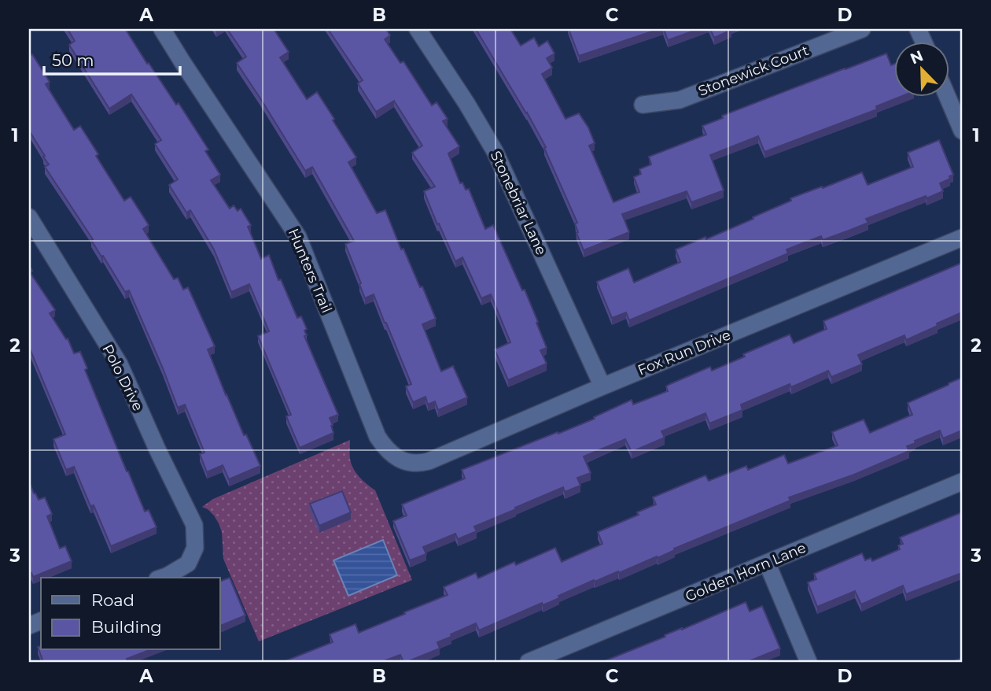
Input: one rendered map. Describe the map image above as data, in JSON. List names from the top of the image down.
{
  "streets": {
    "street": [
      "Stonewick Court",
      "Stonebriar Lane",
      "Hunters Trail",
      "Fox Run Drive",
      "Polo Drive",
      "Golden Horn Lane"
    ]
  },
  "crossings": [
    ["Stonebriar Lane", "Fox Run Drive"],
    ["Hunters Trail", "Fox Run Drive"]
  ],
  "legend": ["Road", "Building"],
  "scale_bar": "50 m",
  "north": "top left",
  "grid": {
    "columns": [
      "A",
      "B",
      "C",
      "D"
    ],
    "rows": ["1", "2", "3"]
  }
}
